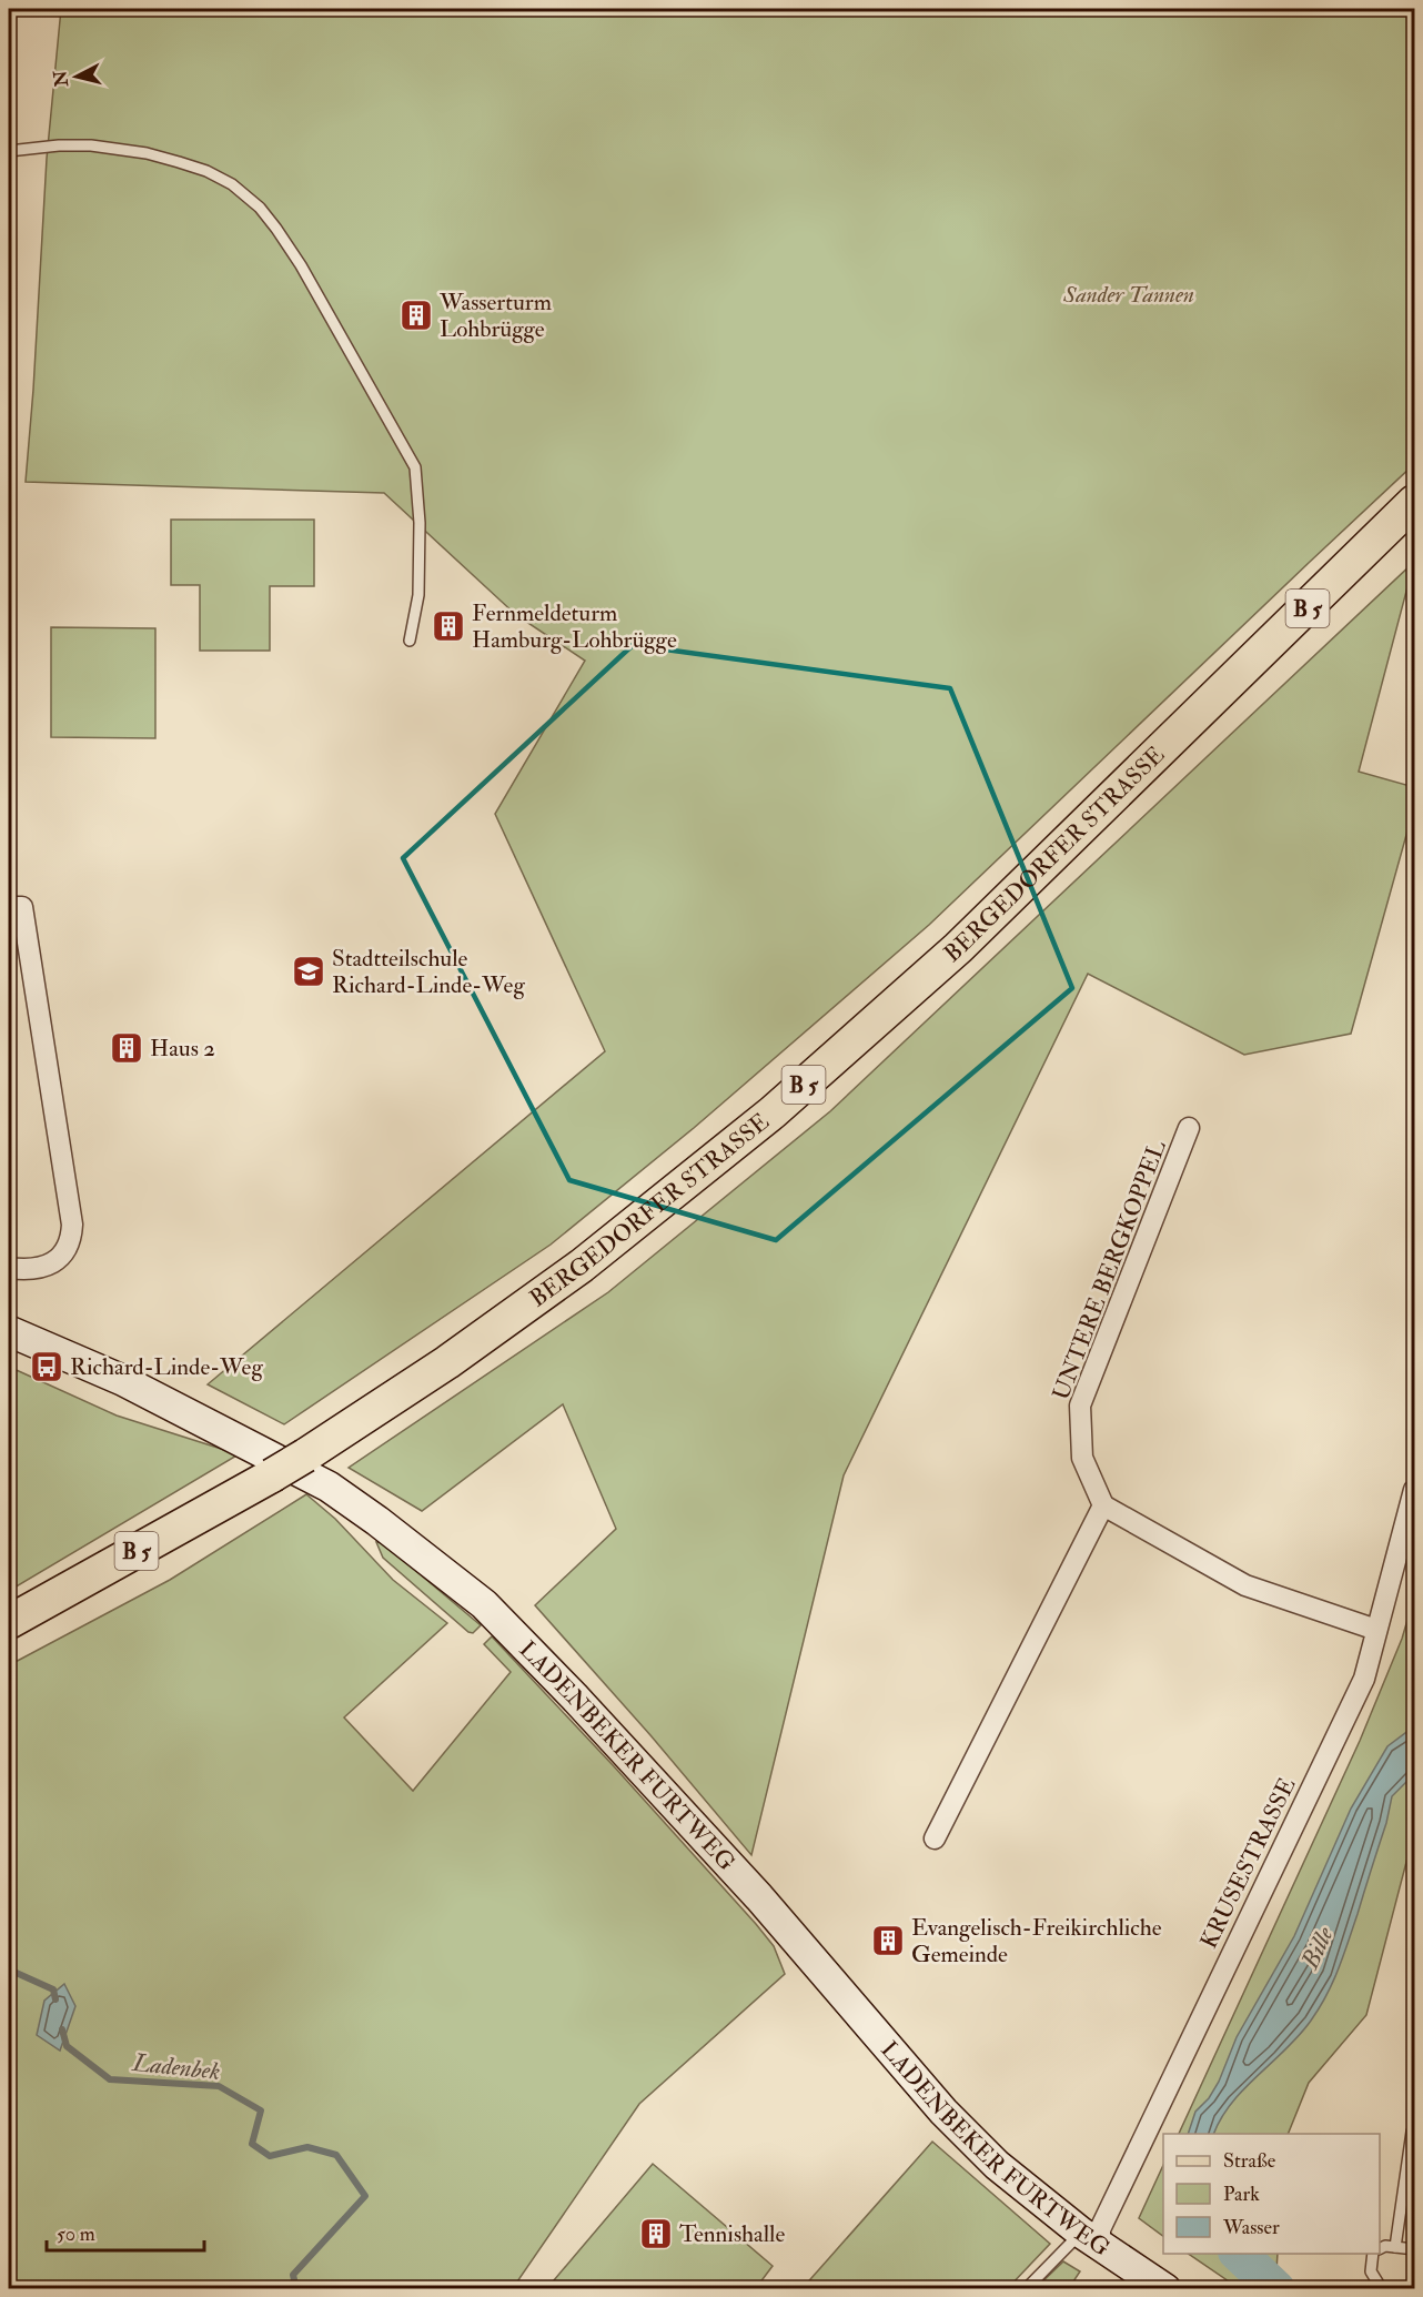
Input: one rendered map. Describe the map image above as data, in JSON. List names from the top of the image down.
{
  "streets": {
    "main road": ["B 5", "BERGEDORFER STRASSE"],
    "street": ["UNTERE BERGKOPPEL", "LADENBEKER FURTWEG", "KRUSESTRASSE"]
  },
  "crossings": [
    ["BERGEDORFER STRASSE", "LADENBEKER FURTWEG"],
    ["LADENBEKER FURTWEG", "KRUSESTRASSE"]
  ],
  "water": ["Bille", "Ladenbek"],
  "parks": ["Sander Tannen"],
  "places": {
    "building": [
      "Wasserturm Lohbrügge",
      "Fernmeldeturm Hamburg-Lohbrügge",
      "Haus 2",
      "Evangelisch-Freikirchliche Gemeinde",
      "Tennishalle"
    ],
    "school or university": ["Stadtteilschule Richard-Linde-Weg"],
    "bus stop": ["Richard-Linde-Weg"]
  },
  "legend": ["Straße", "Park", "Wasser"],
  "scale_bar": "50 m",
  "north": "left"
}
